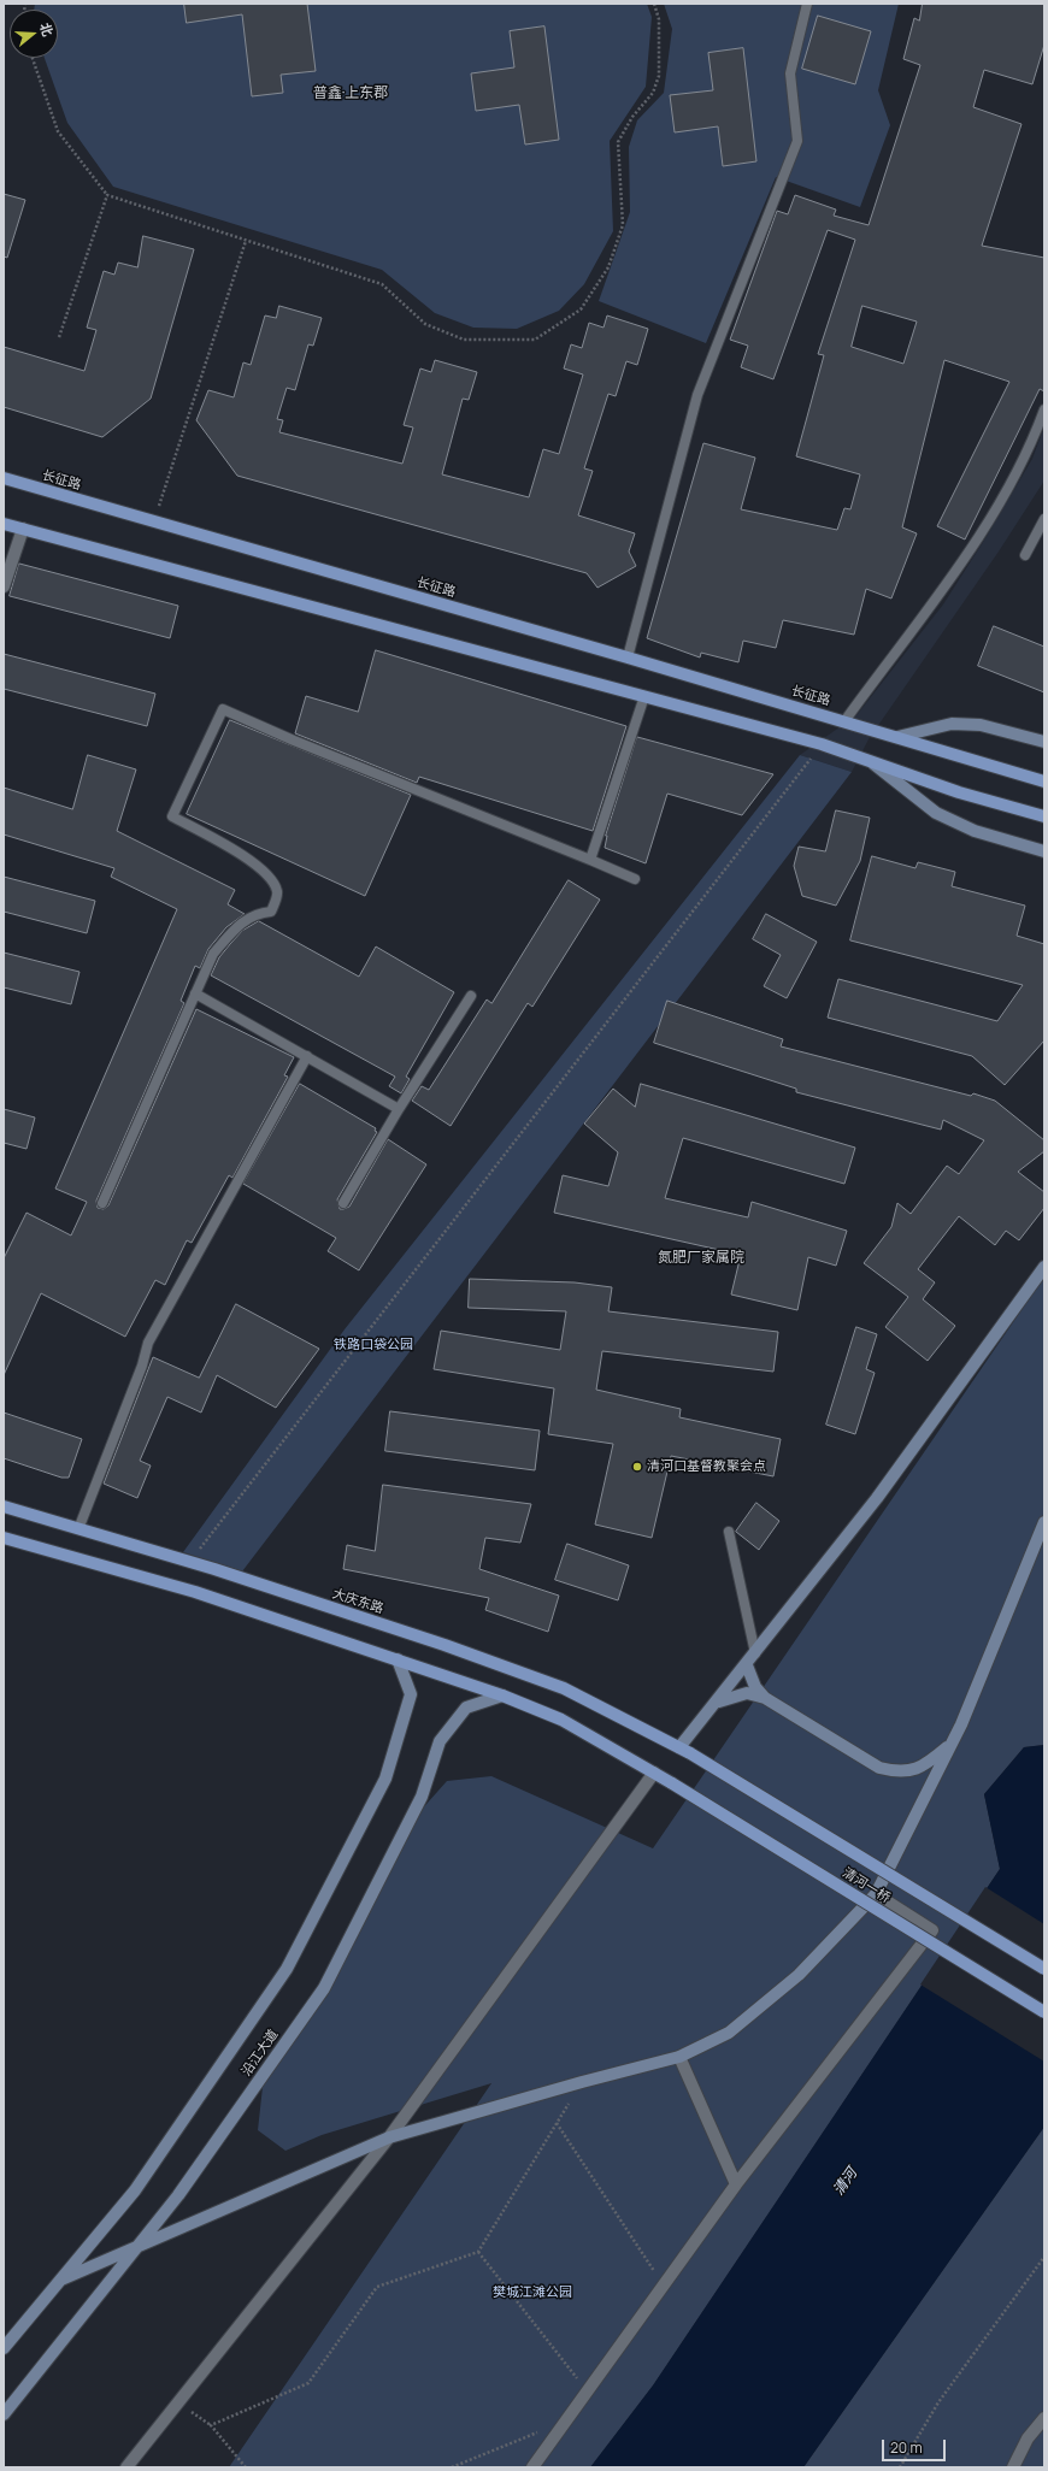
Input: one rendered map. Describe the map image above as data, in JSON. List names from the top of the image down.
{
  "streets": {
    "main road": ["长征路", "大庆东路", "清河一桥"],
    "street": ["沿江大道"]
  },
  "crossings": [
    ["大庆东路", "清河一桥"]
  ],
  "districts": ["普鑫·上东郡", "氮肥厂家属院"],
  "water": ["清河"],
  "parks": ["铁路口袋公园", "樊城江滩公园"],
  "places": ["清河口基督教聚会点"],
  "scale_bar": "20 m",
  "north": "right"
}
